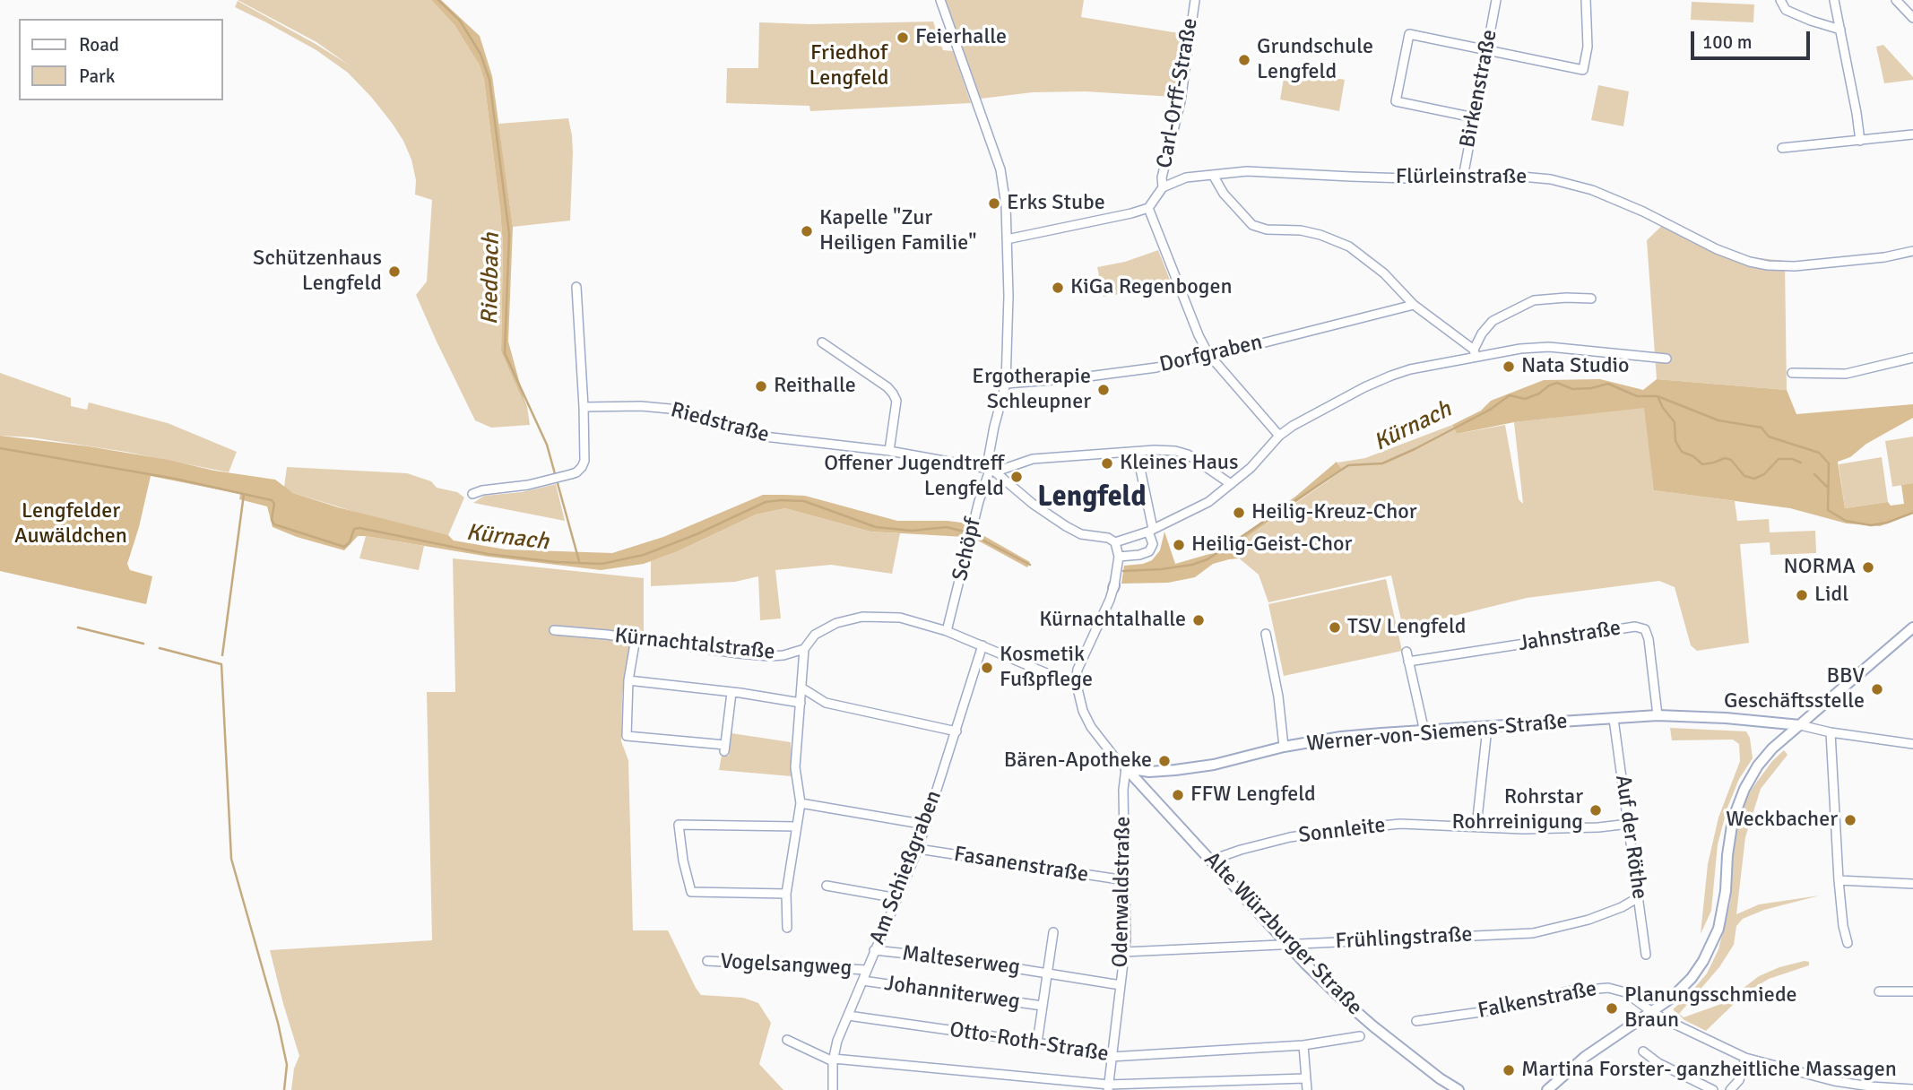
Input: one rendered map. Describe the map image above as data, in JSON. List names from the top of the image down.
{
  "streets": {
    "street": [
      "Birkenstraße",
      "Carl-Orff-Straße",
      "Flürleinstraße",
      "Dorfgraben",
      "Riedstraße",
      "Schöpf",
      "Jahnstraße",
      "Kürnachtalstraße",
      "Werner-von-Siemens-Straße",
      "Sonnleite",
      "Auf der Röthe",
      "Fasanenstraße",
      "Am Schießgraben",
      "Odenwaldstraße",
      "Alte Würzburger Straße",
      "Frühlingstraße",
      "Malteserweg",
      "Vogelsangweg",
      "Johanniterweg",
      "Falkenstraße",
      "Otto-Roth-Straße"
    ]
  },
  "crossings": [
    ["Birkenstraße", "Flürleinstraße"],
    ["Carl-Orff-Straße", "Flürleinstraße"],
    ["Dorfgraben", "Schöpf"],
    ["Riedstraße", "Schöpf"],
    ["Schöpf", "Kürnachtalstraße"],
    ["Jahnstraße", "Werner-von-Siemens-Straße"],
    ["Kürnachtalstraße", "Am Schießgraben"],
    ["Werner-von-Siemens-Straße", "Auf der Röthe"],
    ["Werner-von-Siemens-Straße", "Odenwaldstraße"],
    ["Werner-von-Siemens-Straße", "Alte Würzburger Straße"],
    ["Sonnleite", "Auf der Röthe"],
    ["Sonnleite", "Alte Würzburger Straße"],
    ["Auf der Röthe", "Frühlingstraße"],
    ["Fasanenstraße", "Am Schießgraben"],
    ["Fasanenstraße", "Odenwaldstraße"],
    ["Am Schießgraben", "Malteserweg"],
    ["Am Schießgraben", "Vogelsangweg"],
    ["Am Schießgraben", "Johanniterweg"],
    ["Am Schießgraben", "Otto-Roth-Straße"],
    ["Odenwaldstraße", "Alte Würzburger Straße"],
    ["Odenwaldstraße", "Frühlingstraße"],
    ["Odenwaldstraße", "Malteserweg"],
    ["Odenwaldstraße", "Otto-Roth-Straße"],
    ["Alte Würzburger Straße", "Frühlingstraße"],
    ["Malteserweg", "Johanniterweg"],
    ["Malteserweg", "Otto-Roth-Straße"]
  ],
  "districts": ["Lengfeld"],
  "water": ["Riedbach", "Kürnach"],
  "parks": ["Friedhof Lengfeld", "Lengfelder Auwäldchen"],
  "places": [
    "Feierhalle",
    "Grundschule Lengfeld",
    "Erks Stube",
    "Kapelle \"Zur Heiligen Familie\"",
    "Schützenhaus Lengfeld",
    "KiGa Regenbogen",
    "Nata Studio",
    "Reithalle",
    "Ergotherapie Schleupner",
    "Kleines Haus",
    "Offener Jugendtreff Lengfeld",
    "Heilig-Kreuz-Chor",
    "Heilig-Geist-Chor",
    "NORMA",
    "Lidl",
    "Kürnachtalhalle",
    "TSV Lengfeld",
    "Kosmetik Fußpflege",
    "BBV Geschäftsstelle",
    "Bären-Apotheke",
    "FFW Lengfeld",
    "Rohrstar Rohrreinigung",
    "Weckbacher",
    "Planungsschmiede Braun",
    "Martina Forster- ganzheitliche Massagen"
  ],
  "legend": ["Road", "Park"],
  "scale_bar": "100 m"
}
